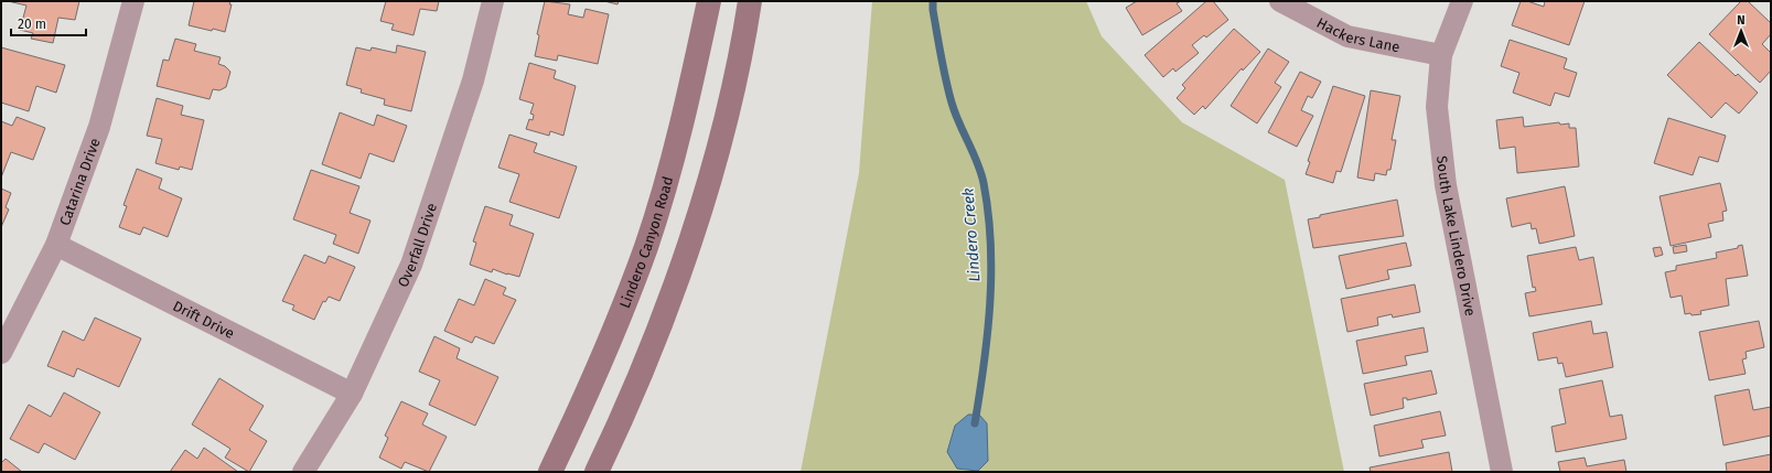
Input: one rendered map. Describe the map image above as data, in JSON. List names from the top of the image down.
{
  "streets": {
    "main road": ["Lindero Canyon Road"],
    "street": [
      "Hackers Lane",
      "Catarina Drive",
      "South Lake Lindero Drive",
      "Overfall Drive",
      "Drift Drive"
    ]
  },
  "crossings": [
    ["Hackers Lane", "South Lake Lindero Drive"],
    ["Catarina Drive", "Drift Drive"],
    ["Overfall Drive", "Drift Drive"]
  ],
  "water": ["Lindero Creek"],
  "scale_bar": "20 m",
  "north": "top"
}
